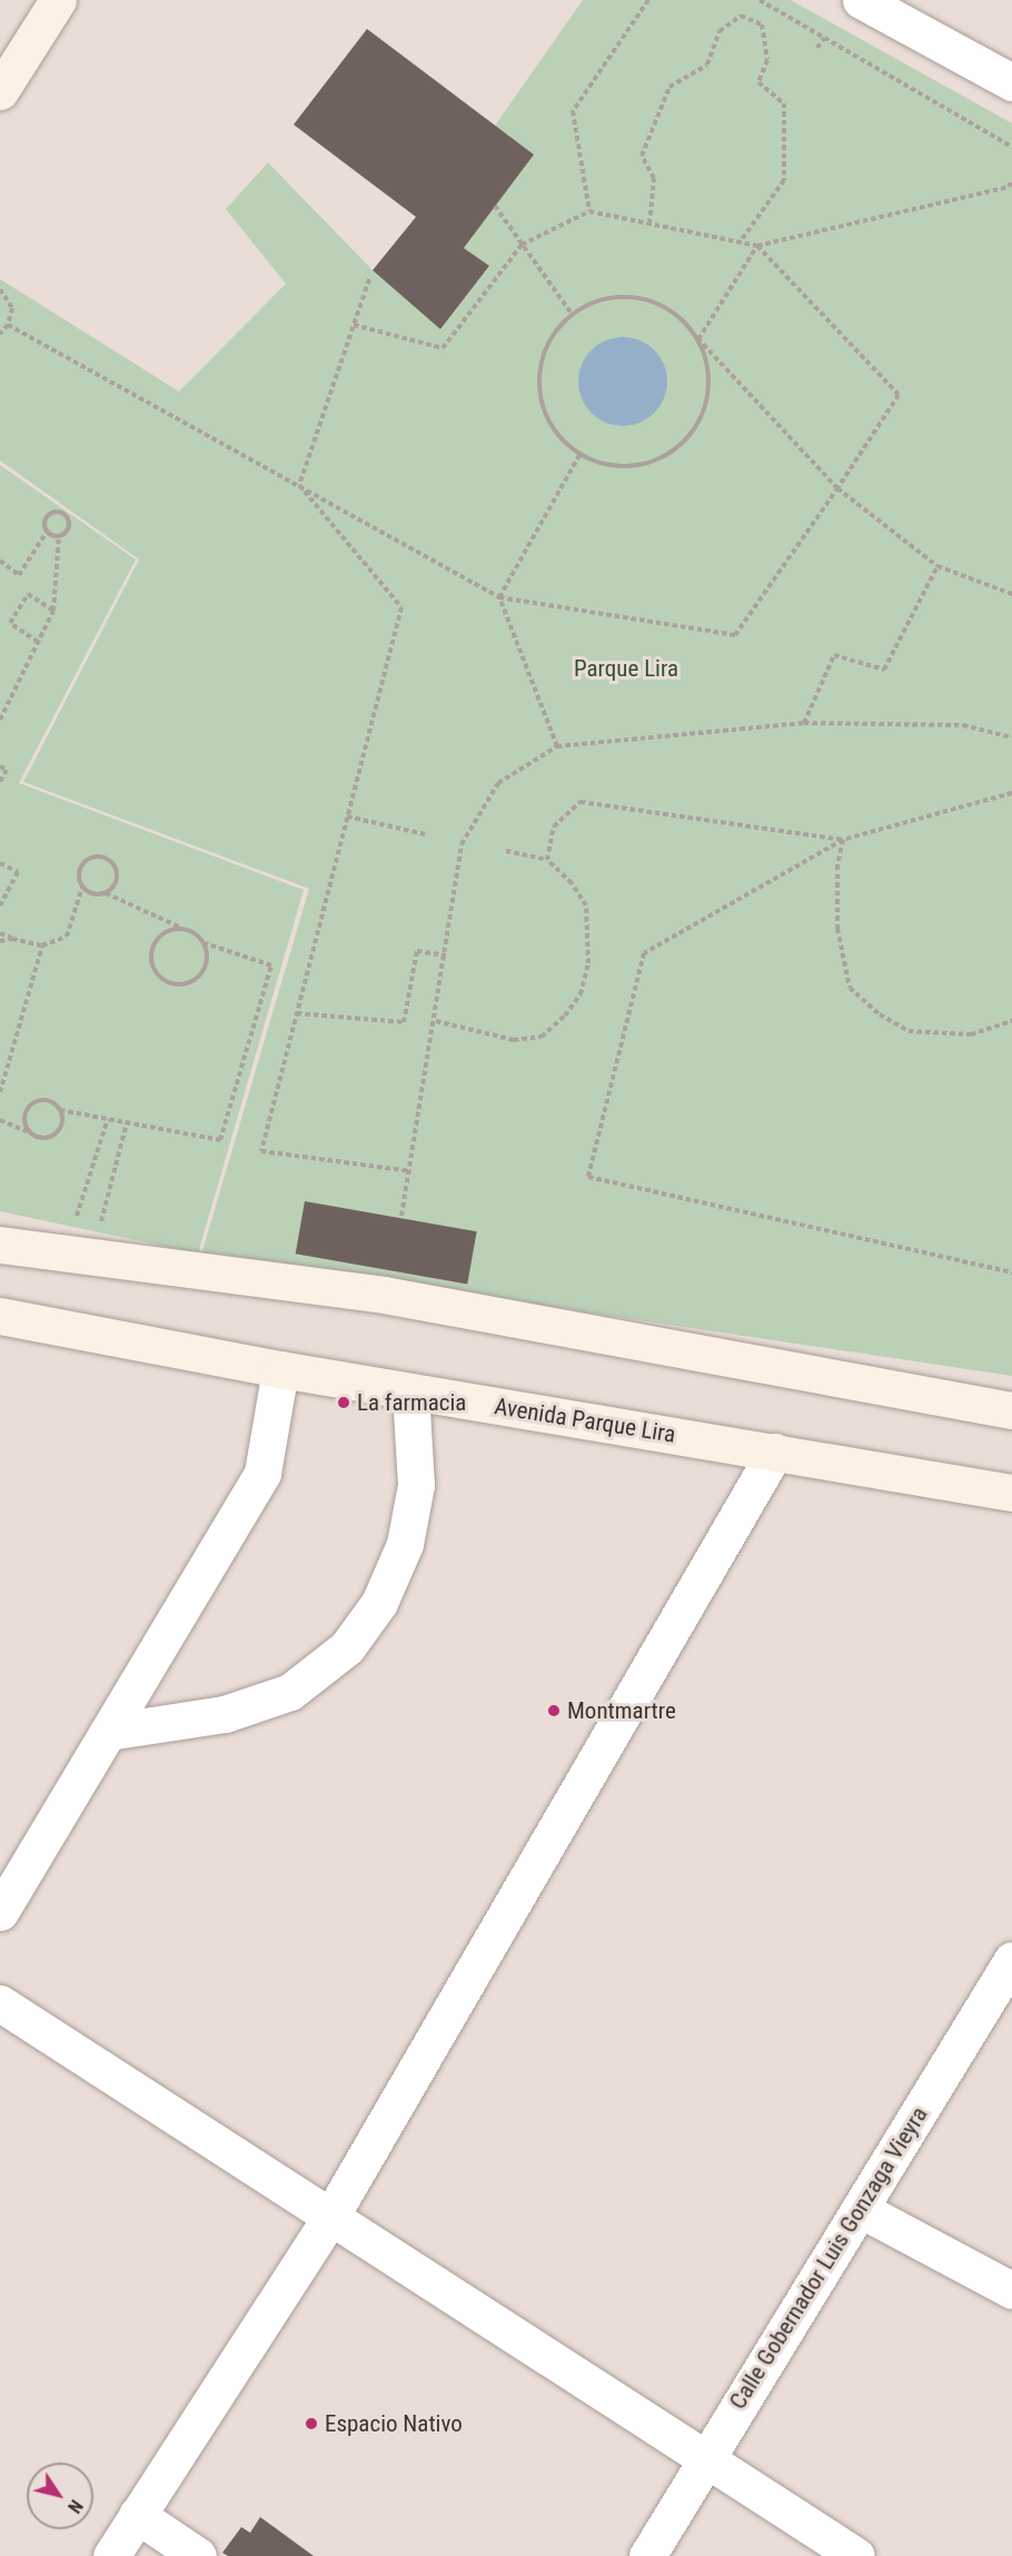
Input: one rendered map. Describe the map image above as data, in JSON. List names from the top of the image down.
{
  "streets": {
    "main road": ["Avenida Parque Lira"],
    "street": ["Calle Gobernador Luis Gonzaga Vieyra"]
  },
  "parks": ["Parque Lira"],
  "places": ["La farmacia", "Montmartre", "Espacio Nativo"],
  "north": "bottom right"
}
